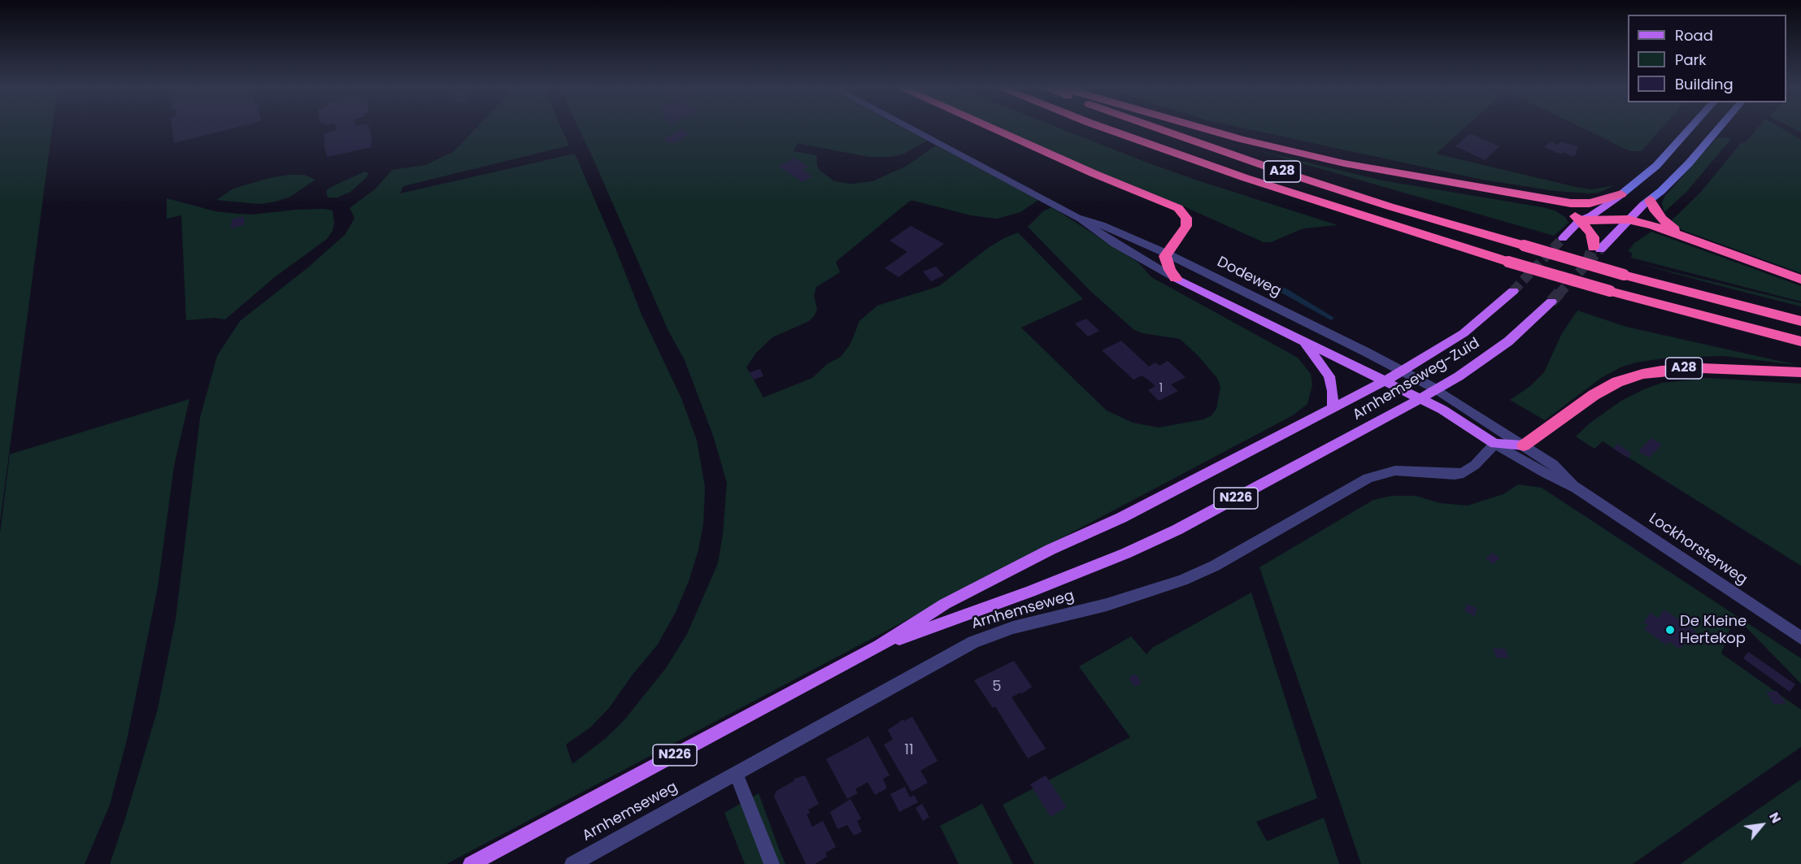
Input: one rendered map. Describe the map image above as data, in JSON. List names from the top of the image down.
{
  "streets": {
    "highway": ["A28"],
    "main road": [
      "Dodeweg",
      "Arnhemseweg-Zuid",
      "N226",
      "Lockhorsterweg",
      "Arnhemseweg"
    ]
  },
  "crossings": [
    ["A28", "Lockhorsterweg"],
    ["Dodeweg", "Arnhemseweg-Zuid"],
    ["Dodeweg", "Lockhorsterweg"],
    ["Arnhemseweg-Zuid", "Lockhorsterweg"],
    ["Arnhemseweg-Zuid", "Arnhemseweg"],
    ["Lockhorsterweg", "Arnhemseweg"]
  ],
  "places": ["De Kleine Hertekop"],
  "house_numbers": ["1", "5", "11"],
  "legend": ["Road", "Park", "Building"],
  "north": "top right"
}
